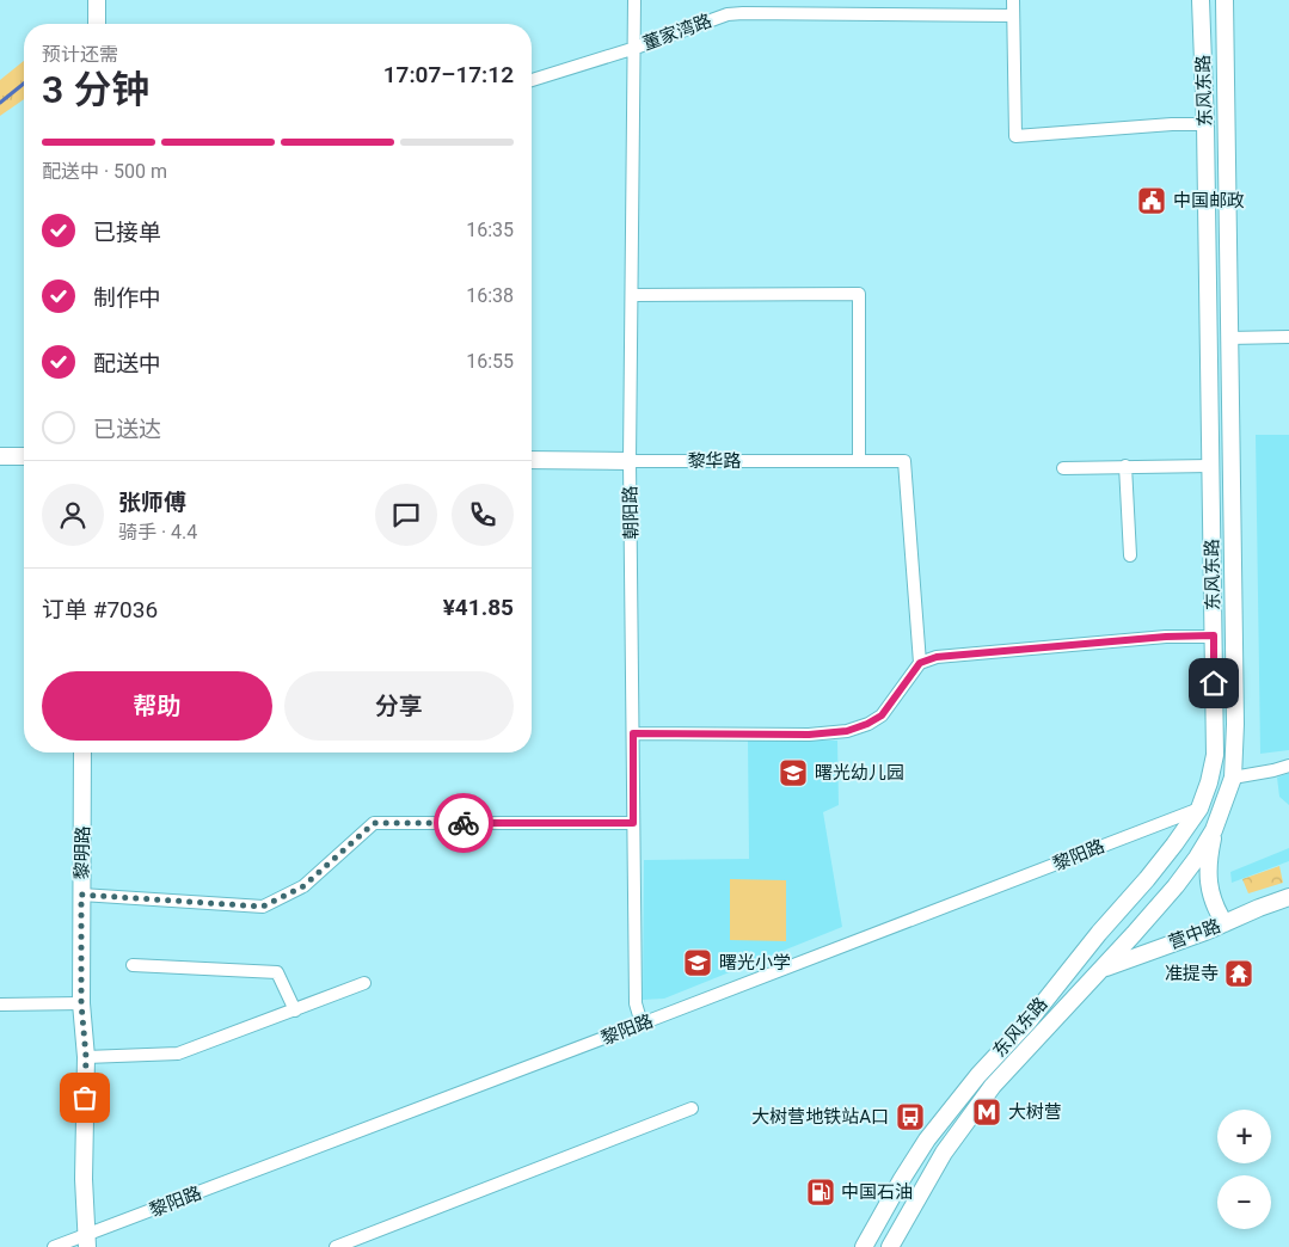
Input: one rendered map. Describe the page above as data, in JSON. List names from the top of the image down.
{
  "streets": {
    "main road": [
      "东风东路",
      "黎华路",
      "黎明路",
      "营中路"
    ],
    "street": ["董家湾路", "朝阳路", "黎阳路"]
  },
  "crossings": [
    ["董家湾路", "朝阳路"],
    ["东风东路", "黎阳路"],
    ["东风东路", "营中路"],
    ["黎华路", "朝阳路"],
    ["朝阳路", "黎阳路"],
    ["黎明路", "黎阳路"]
  ],
  "places": {
    "public building": ["中国邮政"],
    "school or university": ["曙光幼儿园", "曙光小学"],
    "temple": ["准提寺"],
    "metro station": ["大树营"],
    "bus stop": ["大树营地铁站A口"],
    "fuel station": ["中国石油"]
  },
  "page": {
    "heading": ["3 分钟", "预计还需", "17:07–17:12"],
    "panel": [
      "张师傅",
      "骑手 · 4.4",
      "订单 #7036",
      "¥41.85"
    ],
    "bar": "配送中 · 500 m",
    "list": [
      ["已接单", "16:35"],
      ["制作中", "16:38"],
      ["配送中", "16:55"],
      "已送达"
    ],
    "buttons": ["帮助", "分享"],
    "map_buttons": ["+", "−"]
  }
}
